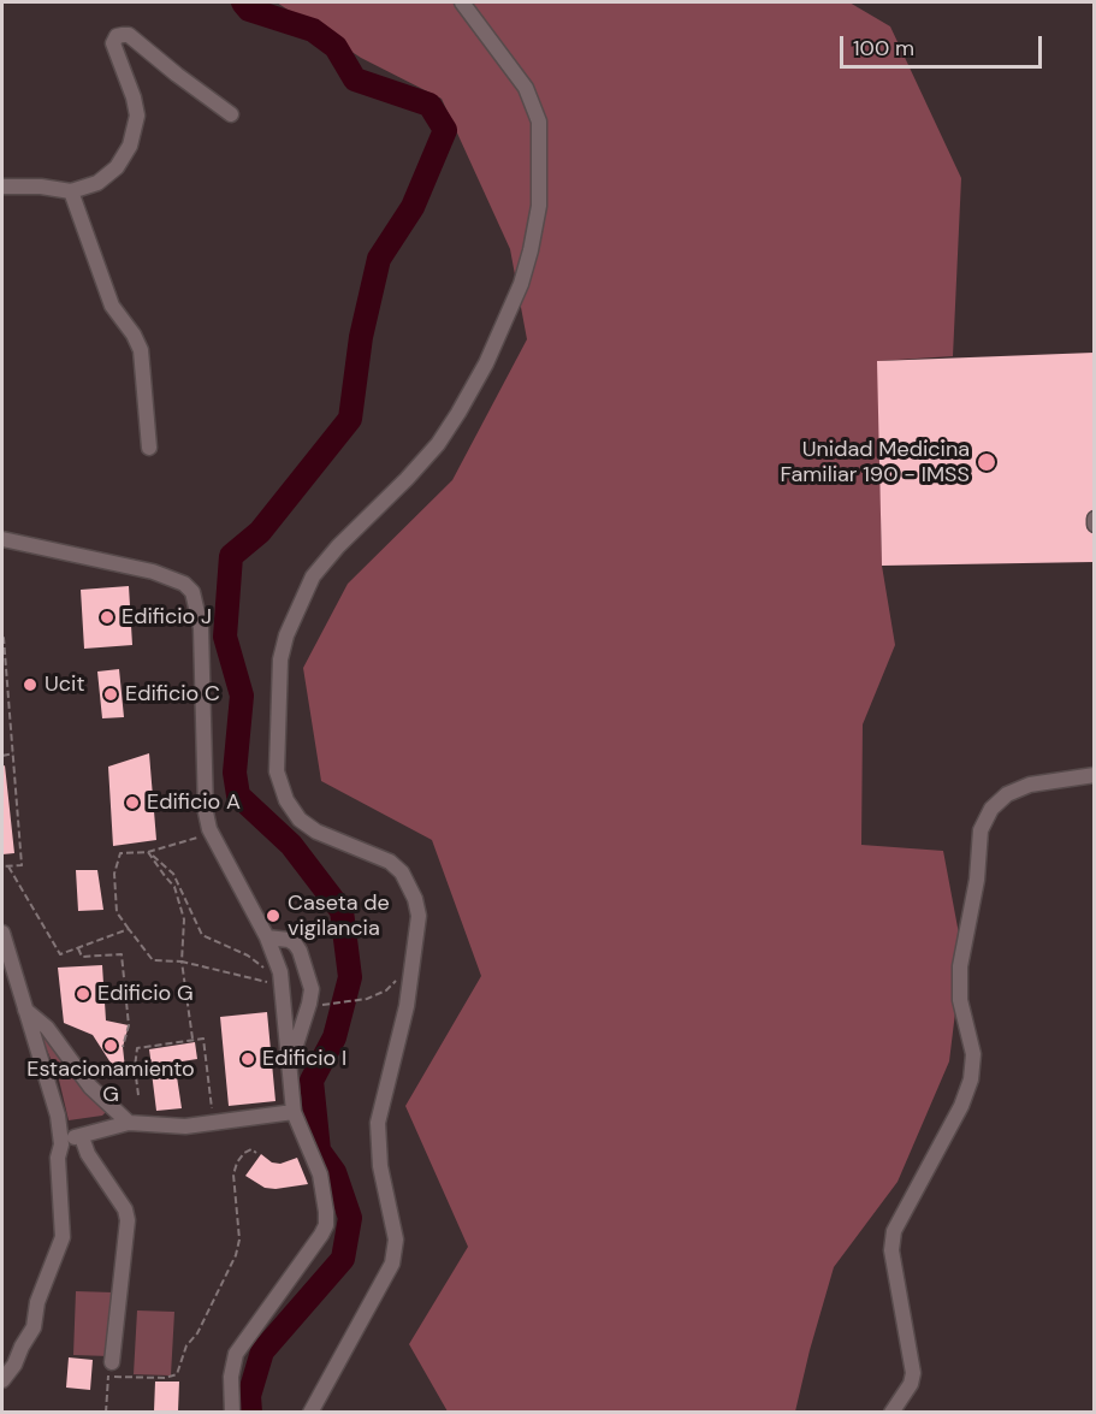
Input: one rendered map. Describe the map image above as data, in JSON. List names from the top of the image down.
{
  "places": [
    "Unidad Medicina Familiar 190 - IMSS",
    "Edificio J",
    "Ucit",
    "Edificio C",
    "Edificio A",
    "Caseta de vigilancia",
    "Edificio G",
    "Estacionamiento G",
    "Edificio I"
  ],
  "scale_bar": "100 m"
}
